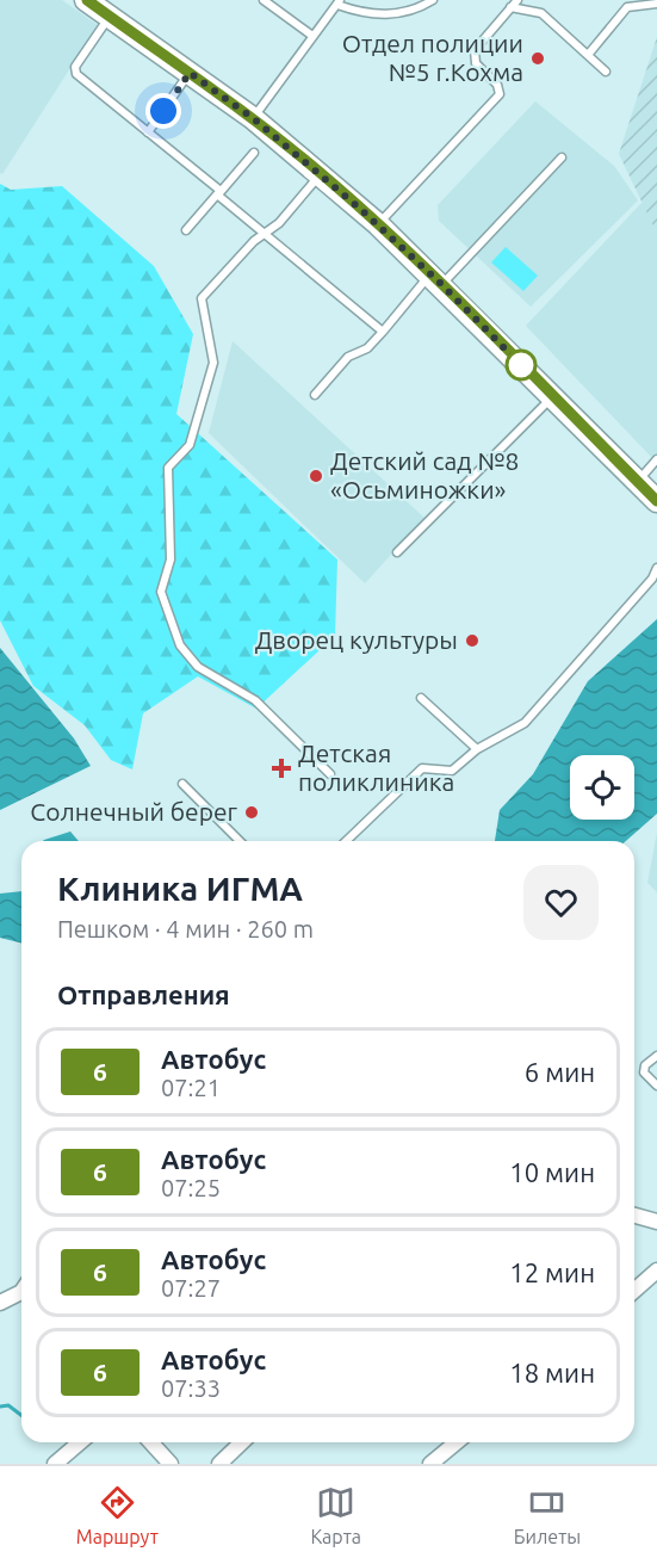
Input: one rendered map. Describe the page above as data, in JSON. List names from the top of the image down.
{
  "places": {
    "other": [
      "Отдел полиции №5 г.Кохма",
      "Детский сад №8 «Осьминожки»",
      "Дворец культуры",
      "Солнечный берег"
    ],
    "health": ["Детская поликлиника"]
  },
  "lines": ["bus line 6"],
  "page": {
    "heading": [
      ["Клиника ИГМА", "Пешком · 4 мин · 260 m"],
      "Отправления"
    ],
    "list": [
      {
        "mark": "6",
        "name": "Автобус",
        "note": "07:21",
        "value": "6 мин"
      },
      {
        "mark": "6",
        "name": "Автобус",
        "note": "07:25",
        "value": "10 мин"
      },
      {
        "mark": "6",
        "name": "Автобус",
        "note": "07:27",
        "value": "12 мин"
      },
      {
        "mark": "6",
        "name": "Автобус",
        "note": "07:33",
        "value": "18 мин"
      }
    ],
    "tabs": ["Маршрут", "Карта", "Билеты"]
  }
}
